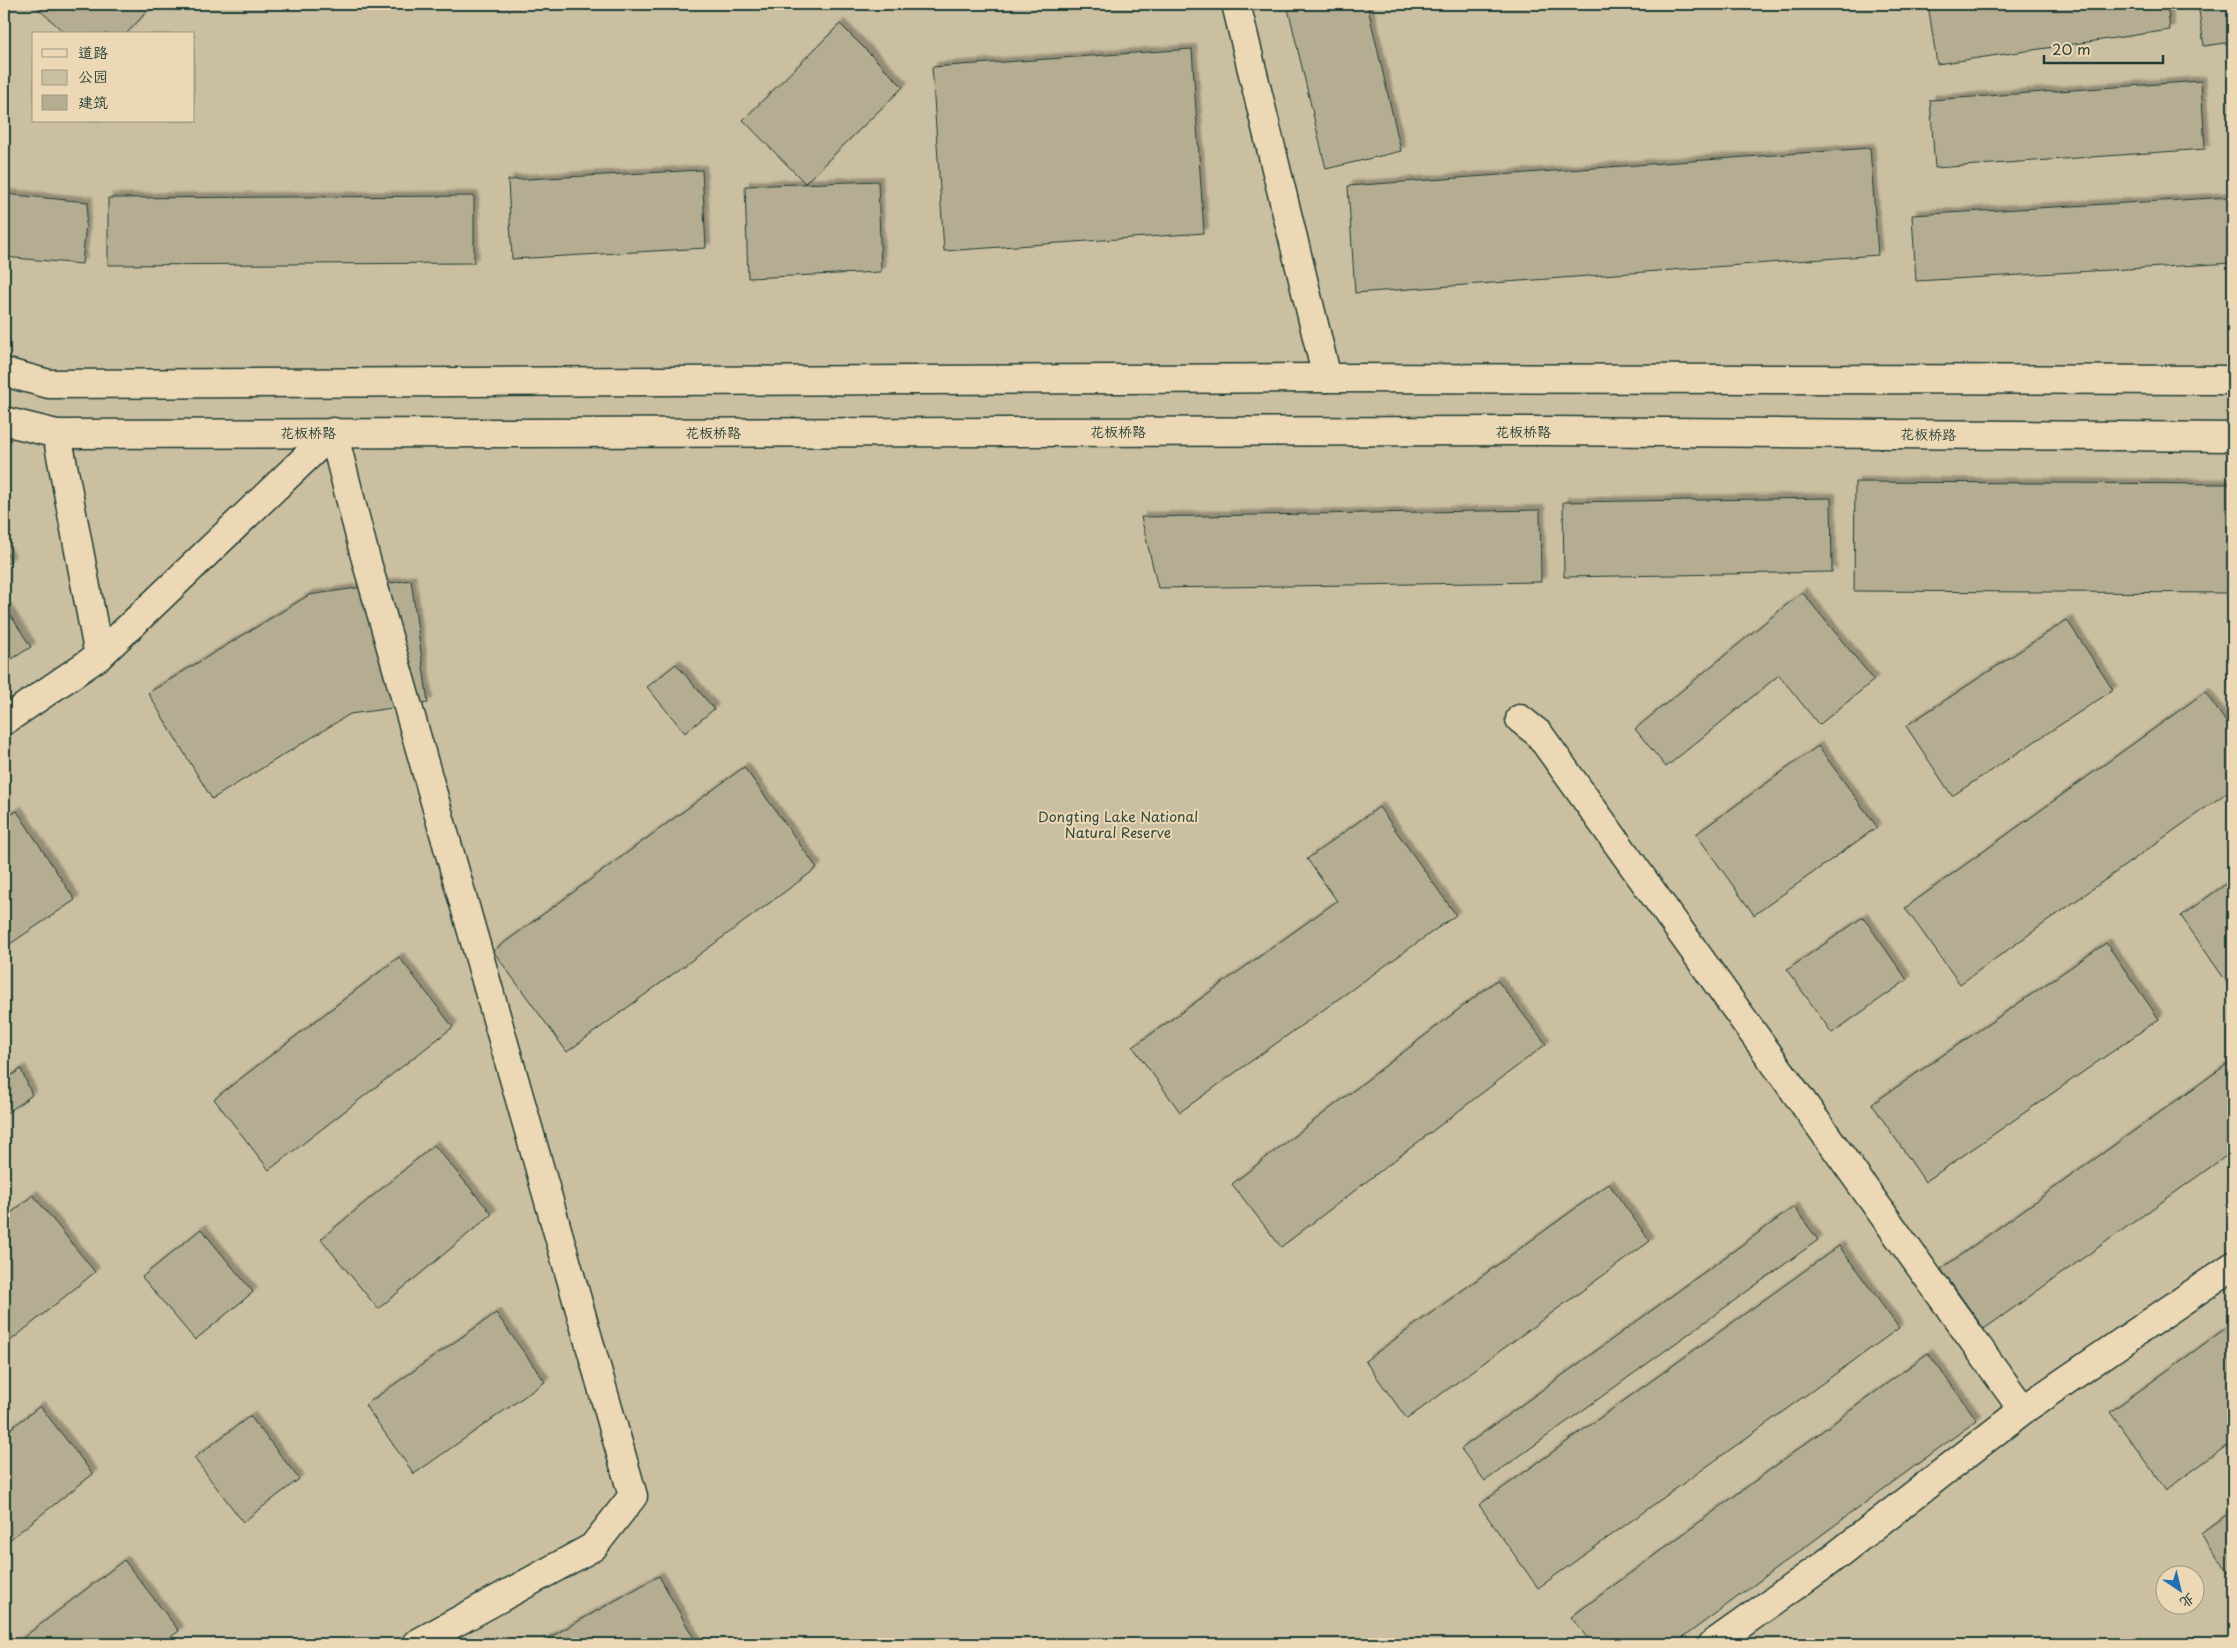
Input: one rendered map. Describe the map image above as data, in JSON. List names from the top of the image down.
{
  "streets": {
    "street": ["花板桥路"]
  },
  "parks": ["Dongting Lake National Natural Reserve"],
  "legend": ["道路", "公园", "建筑"],
  "scale_bar": "20 m",
  "north": "bottom right"
}
